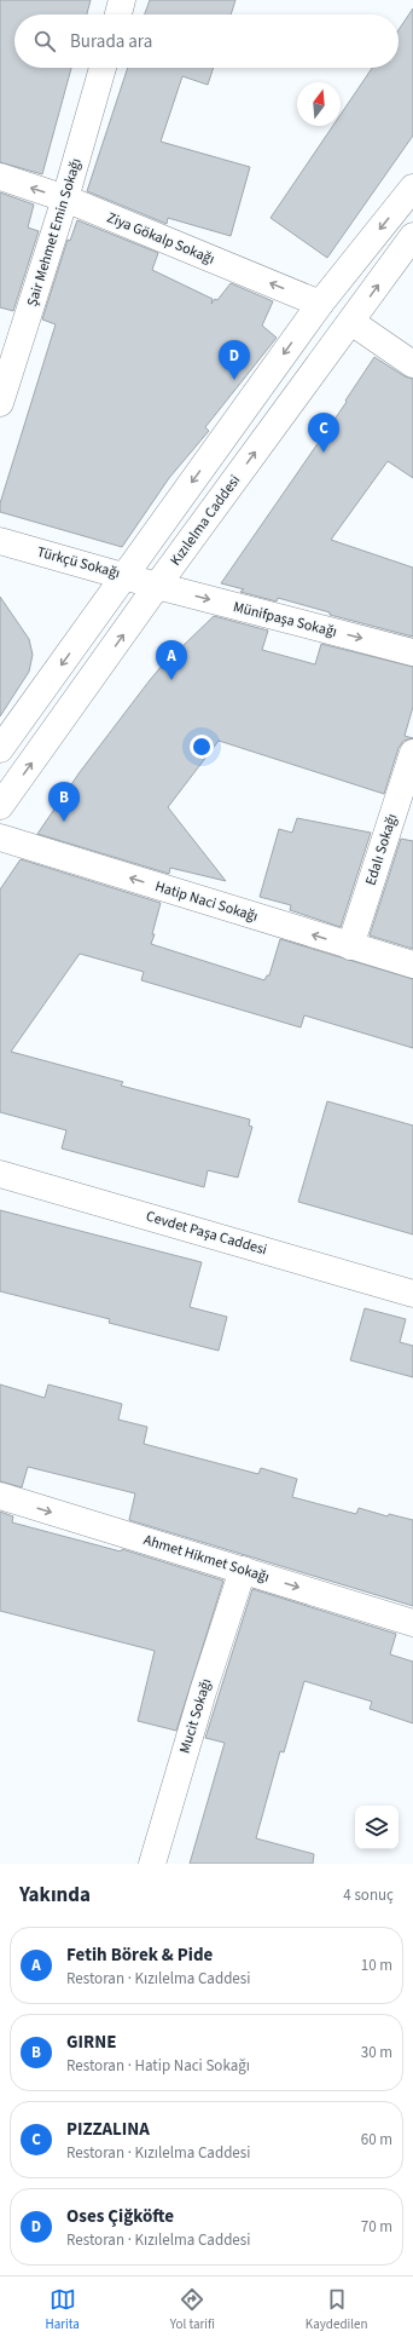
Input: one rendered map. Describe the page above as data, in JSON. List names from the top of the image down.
{
  "streets": {
    "street": [
      "Şair Mehmet Emin Sokağı",
      "Ziya Gökalp Sokağı",
      "Kızılelma Caddesi",
      "Türkçü Sokağı",
      "Münifpaşa Sokağı",
      "Edalı Sokağı",
      "Hatip Naci Sokağı",
      "Cevdet Paşa Caddesi",
      "Ahmet Hikmet Sokağı",
      "Mucit Sokağı"
    ]
  },
  "crossings": [
    ["Şair Mehmet Emin Sokağı", "Ziya Gökalp Sokağı"],
    ["Ziya Gökalp Sokağı", "Kızılelma Caddesi"],
    ["Kızılelma Caddesi", "Türkçü Sokağı"],
    ["Kızılelma Caddesi", "Münifpaşa Sokağı"],
    ["Türkçü Sokağı", "Münifpaşa Sokağı"],
    ["Edalı Sokağı", "Hatip Naci Sokağı"],
    ["Ahmet Hikmet Sokağı", "Mucit Sokağı"]
  ],
  "one_way": [
    "Ziya Gökalp Sokağı",
    "Münifpaşa Sokağı",
    "Hatip Naci Sokağı",
    "Ahmet Hikmet Sokağı"
  ],
  "north": "top",
  "page": {
    "search": "Burada ara",
    "pins": [
      "D",
      "C",
      "A",
      "B"
    ],
    "heading": ["Yakında", "4 sonuç"],
    "list": [
      {
        "mark": "A",
        "name": "Fetih Börek & Pide",
        "note": "Restoran · Kızılelma Caddesi",
        "value": "10 m"
      },
      {
        "mark": "B",
        "name": "GIRNE",
        "note": "Restoran · Hatip Naci Sokağı",
        "value": "30 m"
      },
      {
        "mark": "C",
        "name": "PIZZALINA",
        "note": "Restoran · Kızılelma Caddesi",
        "value": "60 m"
      },
      {
        "mark": "D",
        "name": "Oses Çiğköfte",
        "note": "Restoran · Kızılelma Caddesi",
        "value": "70 m"
      }
    ],
    "nav": ["Harita", "Yol tarifi", "Kaydedilen"]
  }
}
